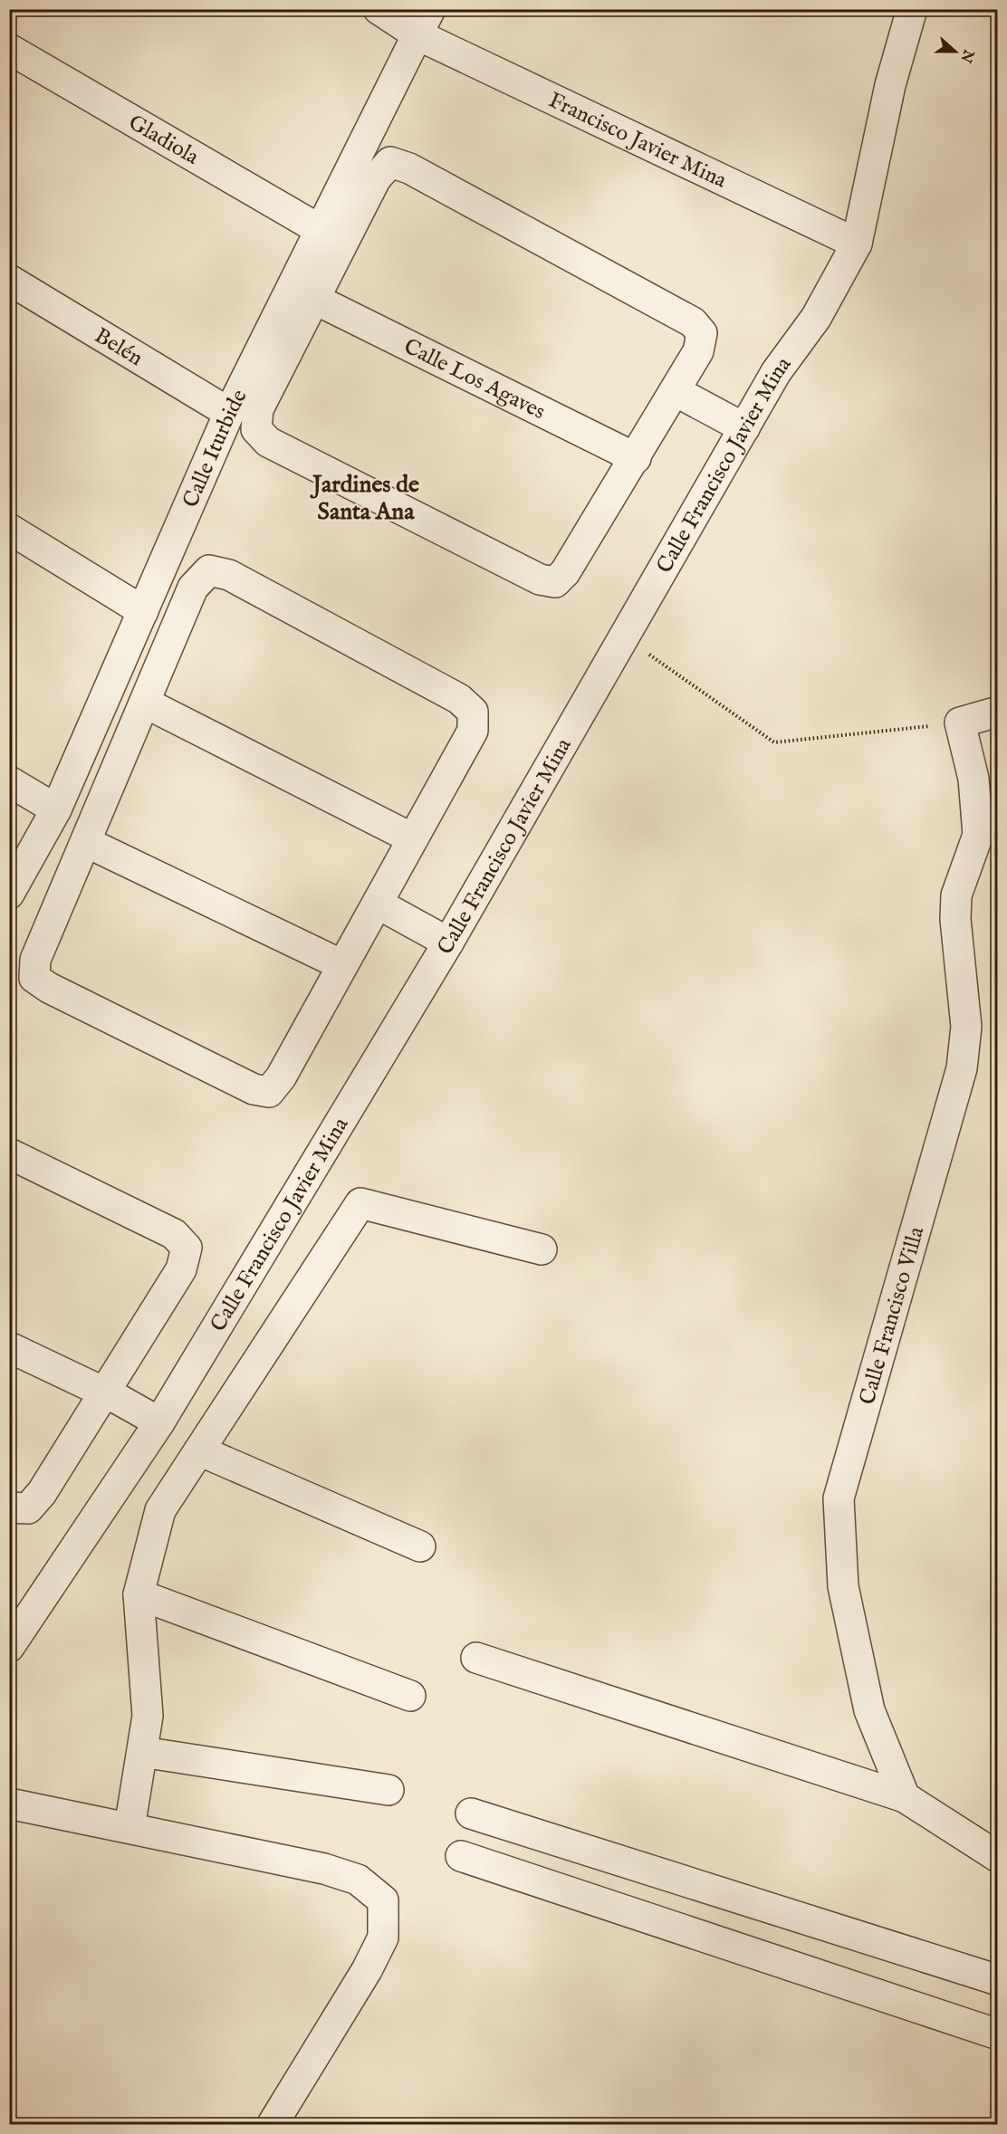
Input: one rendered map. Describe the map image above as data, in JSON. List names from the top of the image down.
{
  "streets": {
    "street": [
      "Gladiola",
      "Francisco Javier Mina",
      "Belén",
      "Calle Los Agaves",
      "Calle Iturbide",
      "Calle Francisco Javier Mina",
      "Calle Francisco Villa"
    ]
  },
  "crossings": [
    ["Gladiola", "Calle Iturbide"],
    ["Francisco Javier Mina", "Calle Iturbide"],
    ["Francisco Javier Mina", "Calle Francisco Javier Mina"],
    ["Belén", "Calle Iturbide"]
  ],
  "districts": ["Jardines de Santa Ana"],
  "north": "right"
}
